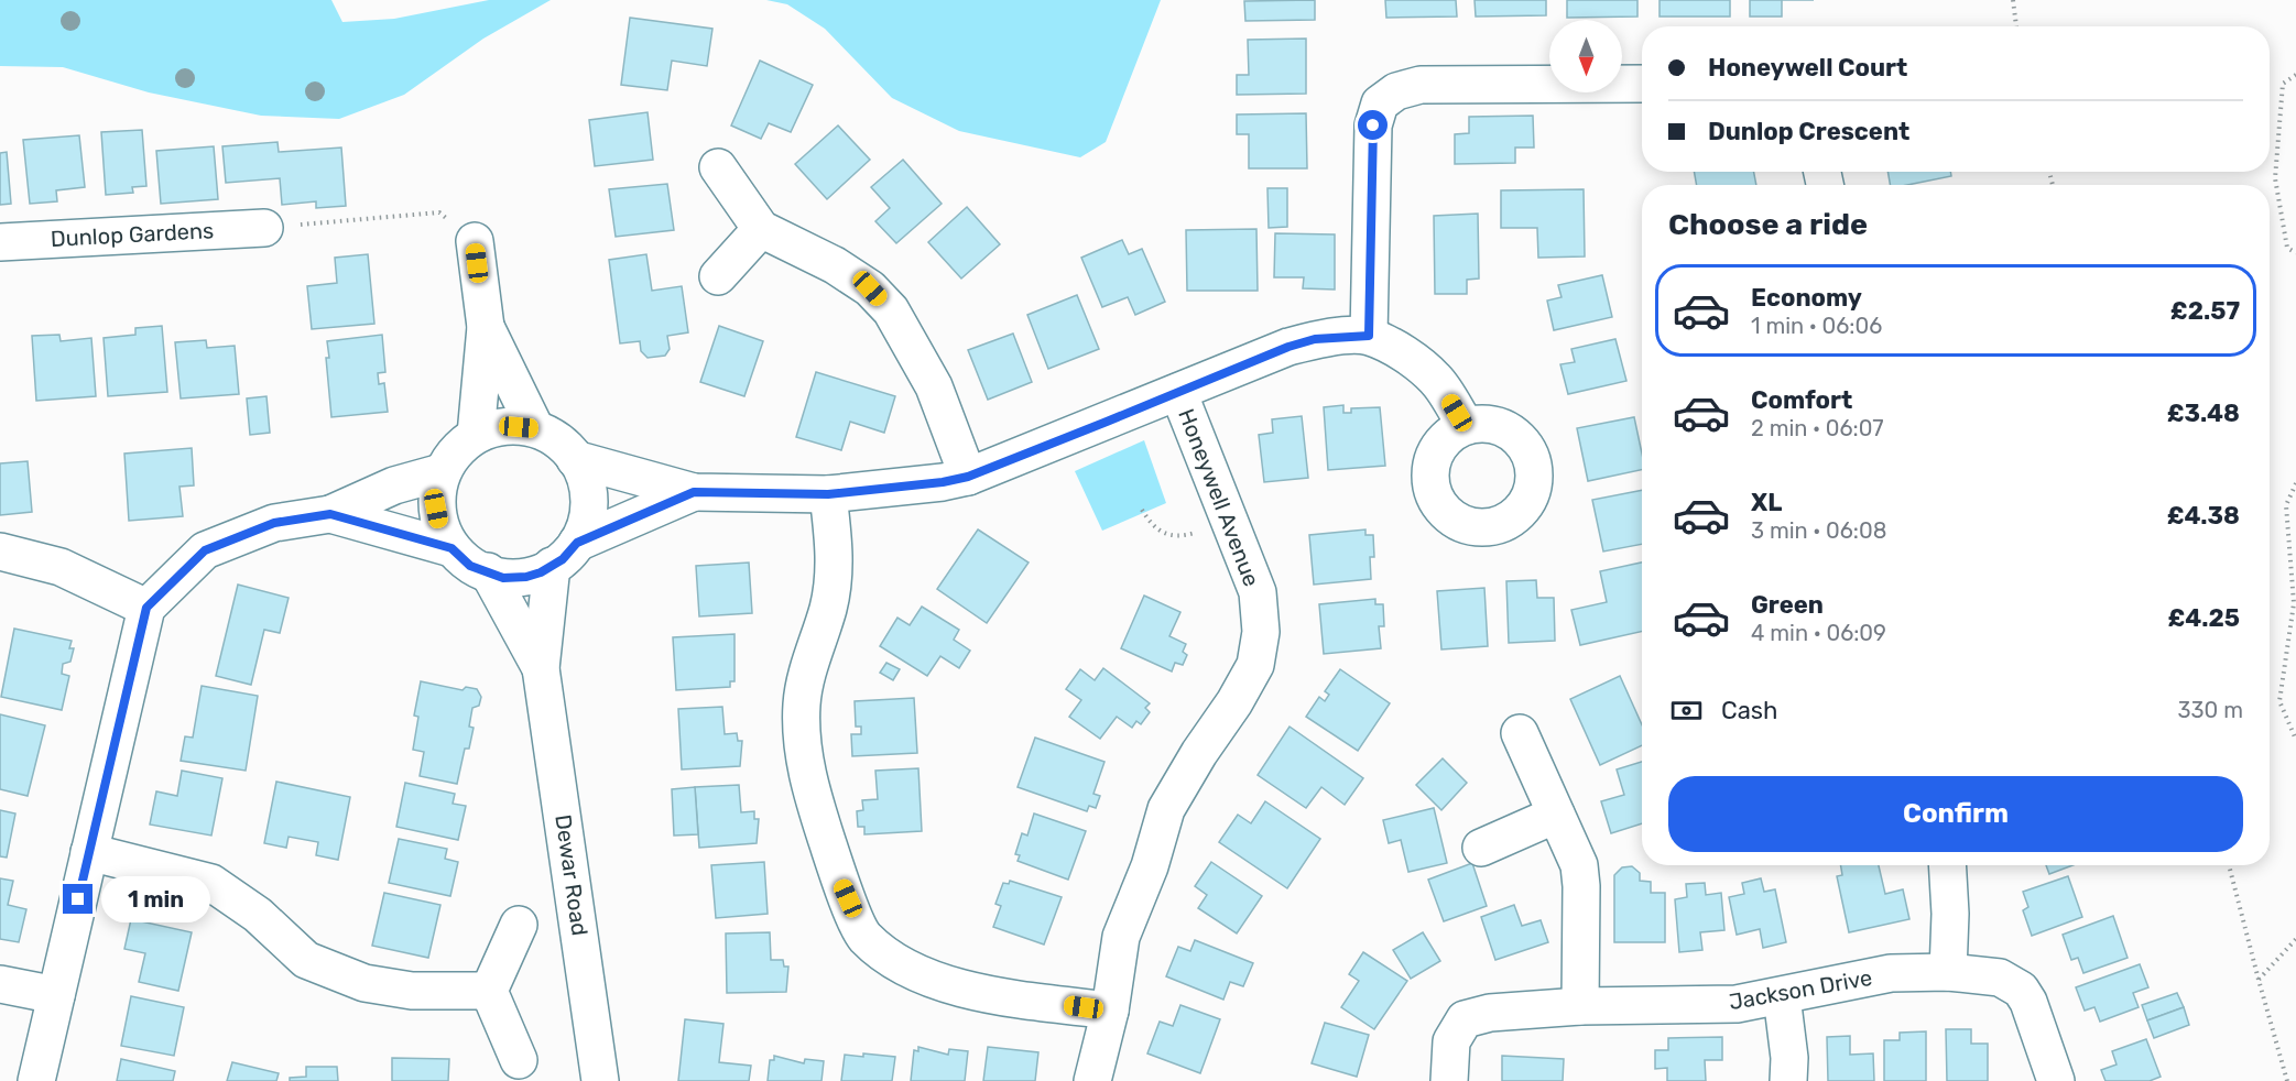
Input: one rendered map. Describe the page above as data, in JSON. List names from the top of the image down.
{
  "streets": {
    "street": [
      "Dunlop Gardens",
      "Honeywell Avenue",
      "Dewar Road",
      "Jackson Drive"
    ]
  },
  "north": "bottom",
  "page": {
    "banner": ["Honeywell Court", "Dunlop Crescent"],
    "heading": "Choose a ride",
    "list": [
      {
        "name": "Economy",
        "note": "1 min · 06:06",
        "value": "£2.57"
      },
      {
        "name": "Comfort",
        "note": "2 min · 06:07",
        "value": "£3.48"
      },
      {
        "name": "XL",
        "note": "3 min · 06:08",
        "value": "£4.38"
      },
      {
        "name": "Green",
        "note": "4 min · 06:09",
        "value": "£4.25"
      }
    ],
    "pay": ["Cash", "330 m"],
    "buttons": "Confirm",
    "bubble": "1 min"
  }
}
